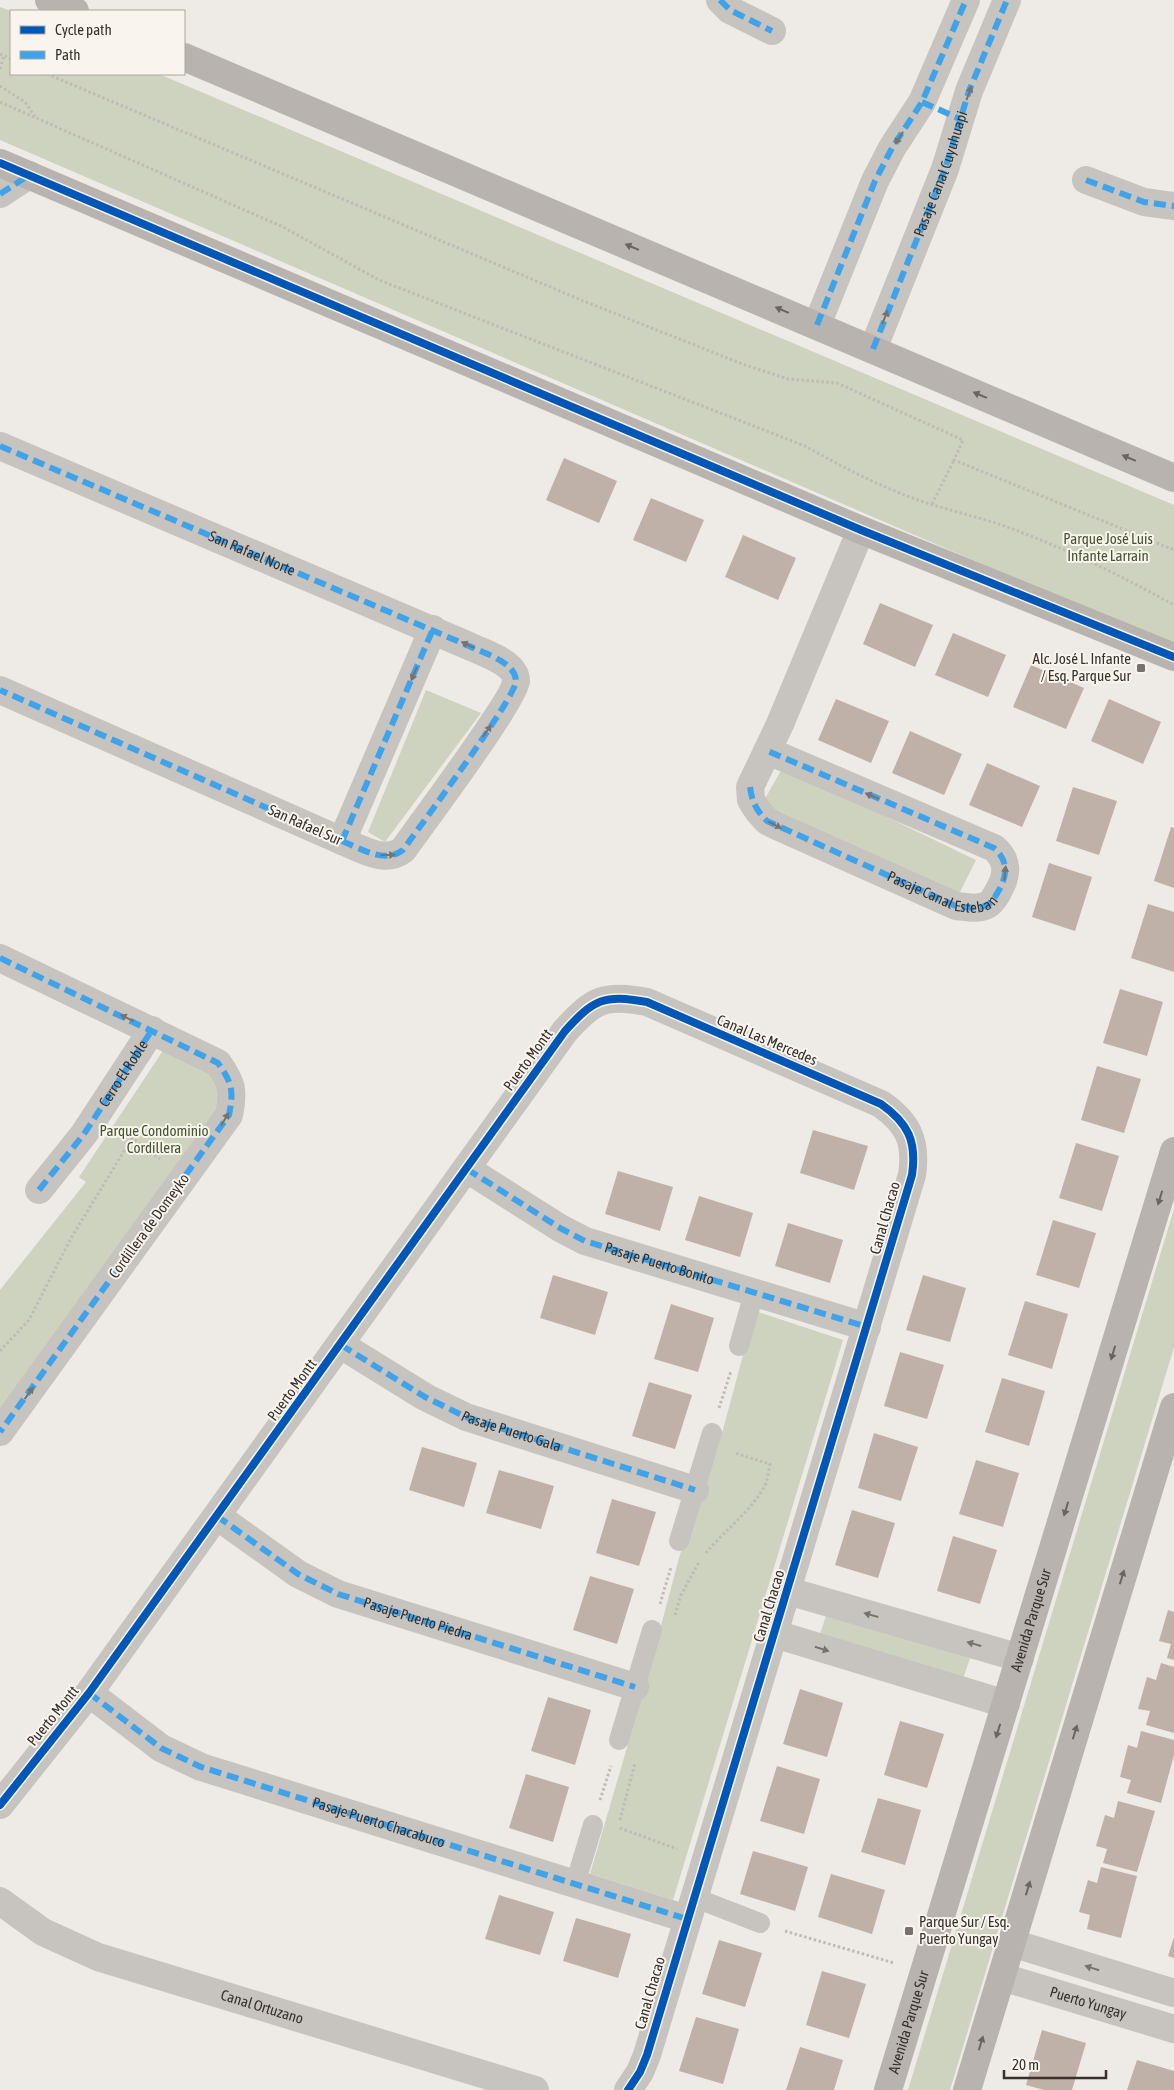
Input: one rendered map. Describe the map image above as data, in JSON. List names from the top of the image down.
{
  "streets": {
    "street": [
      "Pasaje Canal Cuyuhuapi",
      "San Rafael Norte",
      "San Rafael Sur",
      "Pasaje Canal Esteban",
      "Canal Las Mercedes",
      "Puerto Montt",
      "Cerro El Roble",
      "Canal Chacao",
      "Cordillera de Domeyko",
      "Pasaje Puerto Bonito",
      "Pasaje Puerto Gala",
      "Pasaje Puerto Piedra",
      "Avenida Parque Sur",
      "Pasaje Puerto Chacabuco",
      "Puerto Yungay",
      "Canal Ortuzano"
    ]
  },
  "crossings": [
    ["San Rafael Norte", "San Rafael Sur"],
    ["Canal Las Mercedes", "Puerto Montt"],
    ["Canal Las Mercedes", "Canal Chacao"],
    ["Puerto Montt", "Pasaje Puerto Bonito"],
    ["Puerto Montt", "Pasaje Puerto Gala"],
    ["Puerto Montt", "Pasaje Puerto Piedra"],
    ["Puerto Montt", "Pasaje Puerto Chacabuco"],
    ["Cerro El Roble", "Cordillera de Domeyko"],
    ["Canal Chacao", "Pasaje Puerto Bonito"],
    ["Canal Chacao", "Avenida Parque Sur"],
    ["Canal Chacao", "Pasaje Puerto Chacabuco"]
  ],
  "one_way": ["San Rafael Sur"],
  "parks": ["Parque José Luis Infante Larrain", "Parque Condominio Cordillera"],
  "places": {
    "transit": ["Alc. José L. Infante / Esq. Parque Sur", "Parque Sur / Esq. Puerto Yungay"]
  },
  "legend": ["Cycle path", "Path"],
  "scale_bar": "20 m"
}
